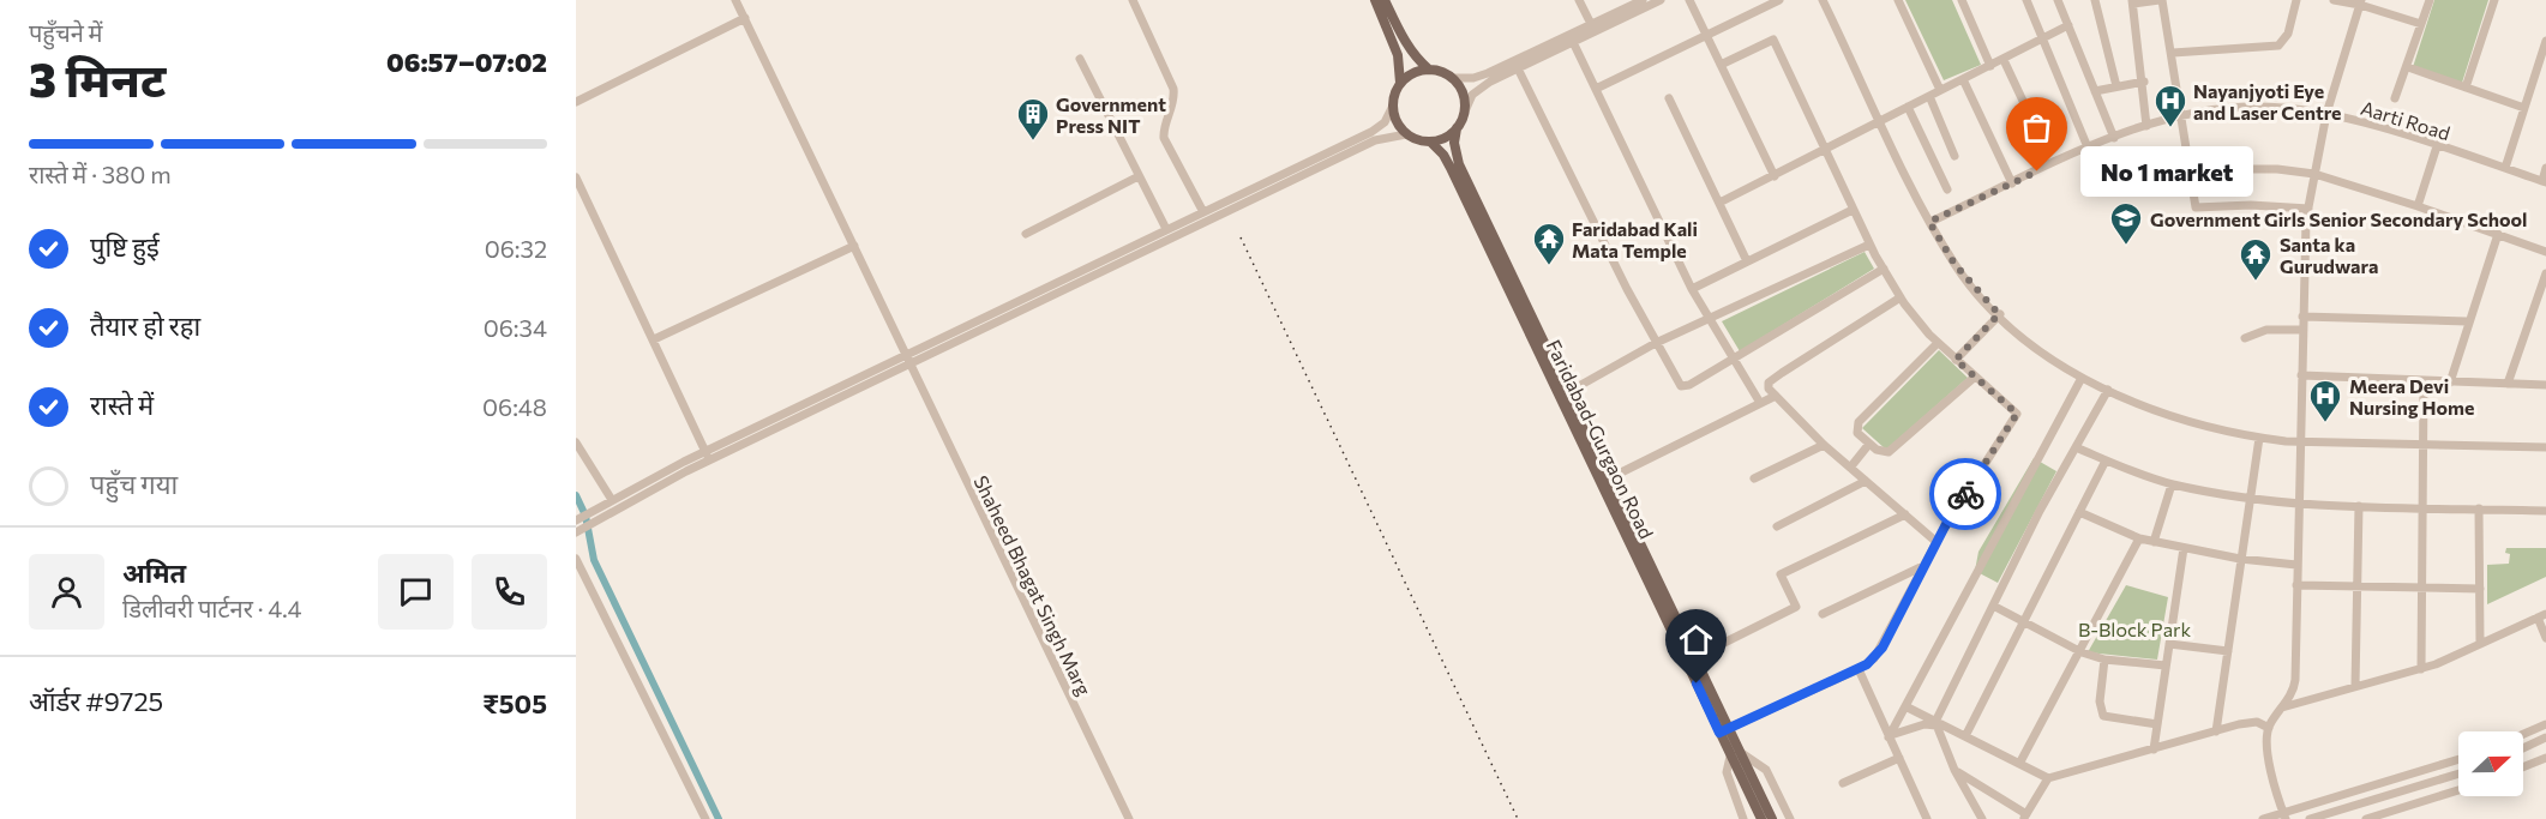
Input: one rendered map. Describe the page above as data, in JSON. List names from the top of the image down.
{
  "streets": {
    "main road": ["Faridabad-Gurgaon Road"],
    "street": ["Aarti Road", "Shaheed Bhagat Singh Marg"]
  },
  "parks": ["B-Block Park"],
  "places": {
    "hospital": ["Nayanjyoti Eye and Laser Centre", "Meera Devi Nursing Home"],
    "building": ["Government Press NIT"],
    "other": ["No 1 market"],
    "school or university": ["Government Girls Senior Secondary School"],
    "temple": ["Faridabad Kali Mata Temple", "Santa ka Gurudwara"]
  },
  "north": "right",
  "page": {
    "heading": ["3 मिनट", "पहुँचने में", "06:57–07:02"],
    "panel": [
      "अमित",
      "डिलीवरी पार्टनर · 4.4",
      "ऑर्डर #9725",
      "₹505"
    ],
    "bar": "रास्ते में · 380 m",
    "bubble": "No 1 market",
    "list": [
      ["पुष्टि हुई", "06:32"],
      ["तैयार हो रहा", "06:34"],
      ["रास्ते में", "06:48"],
      "पहुँच गया"
    ]
  }
}
